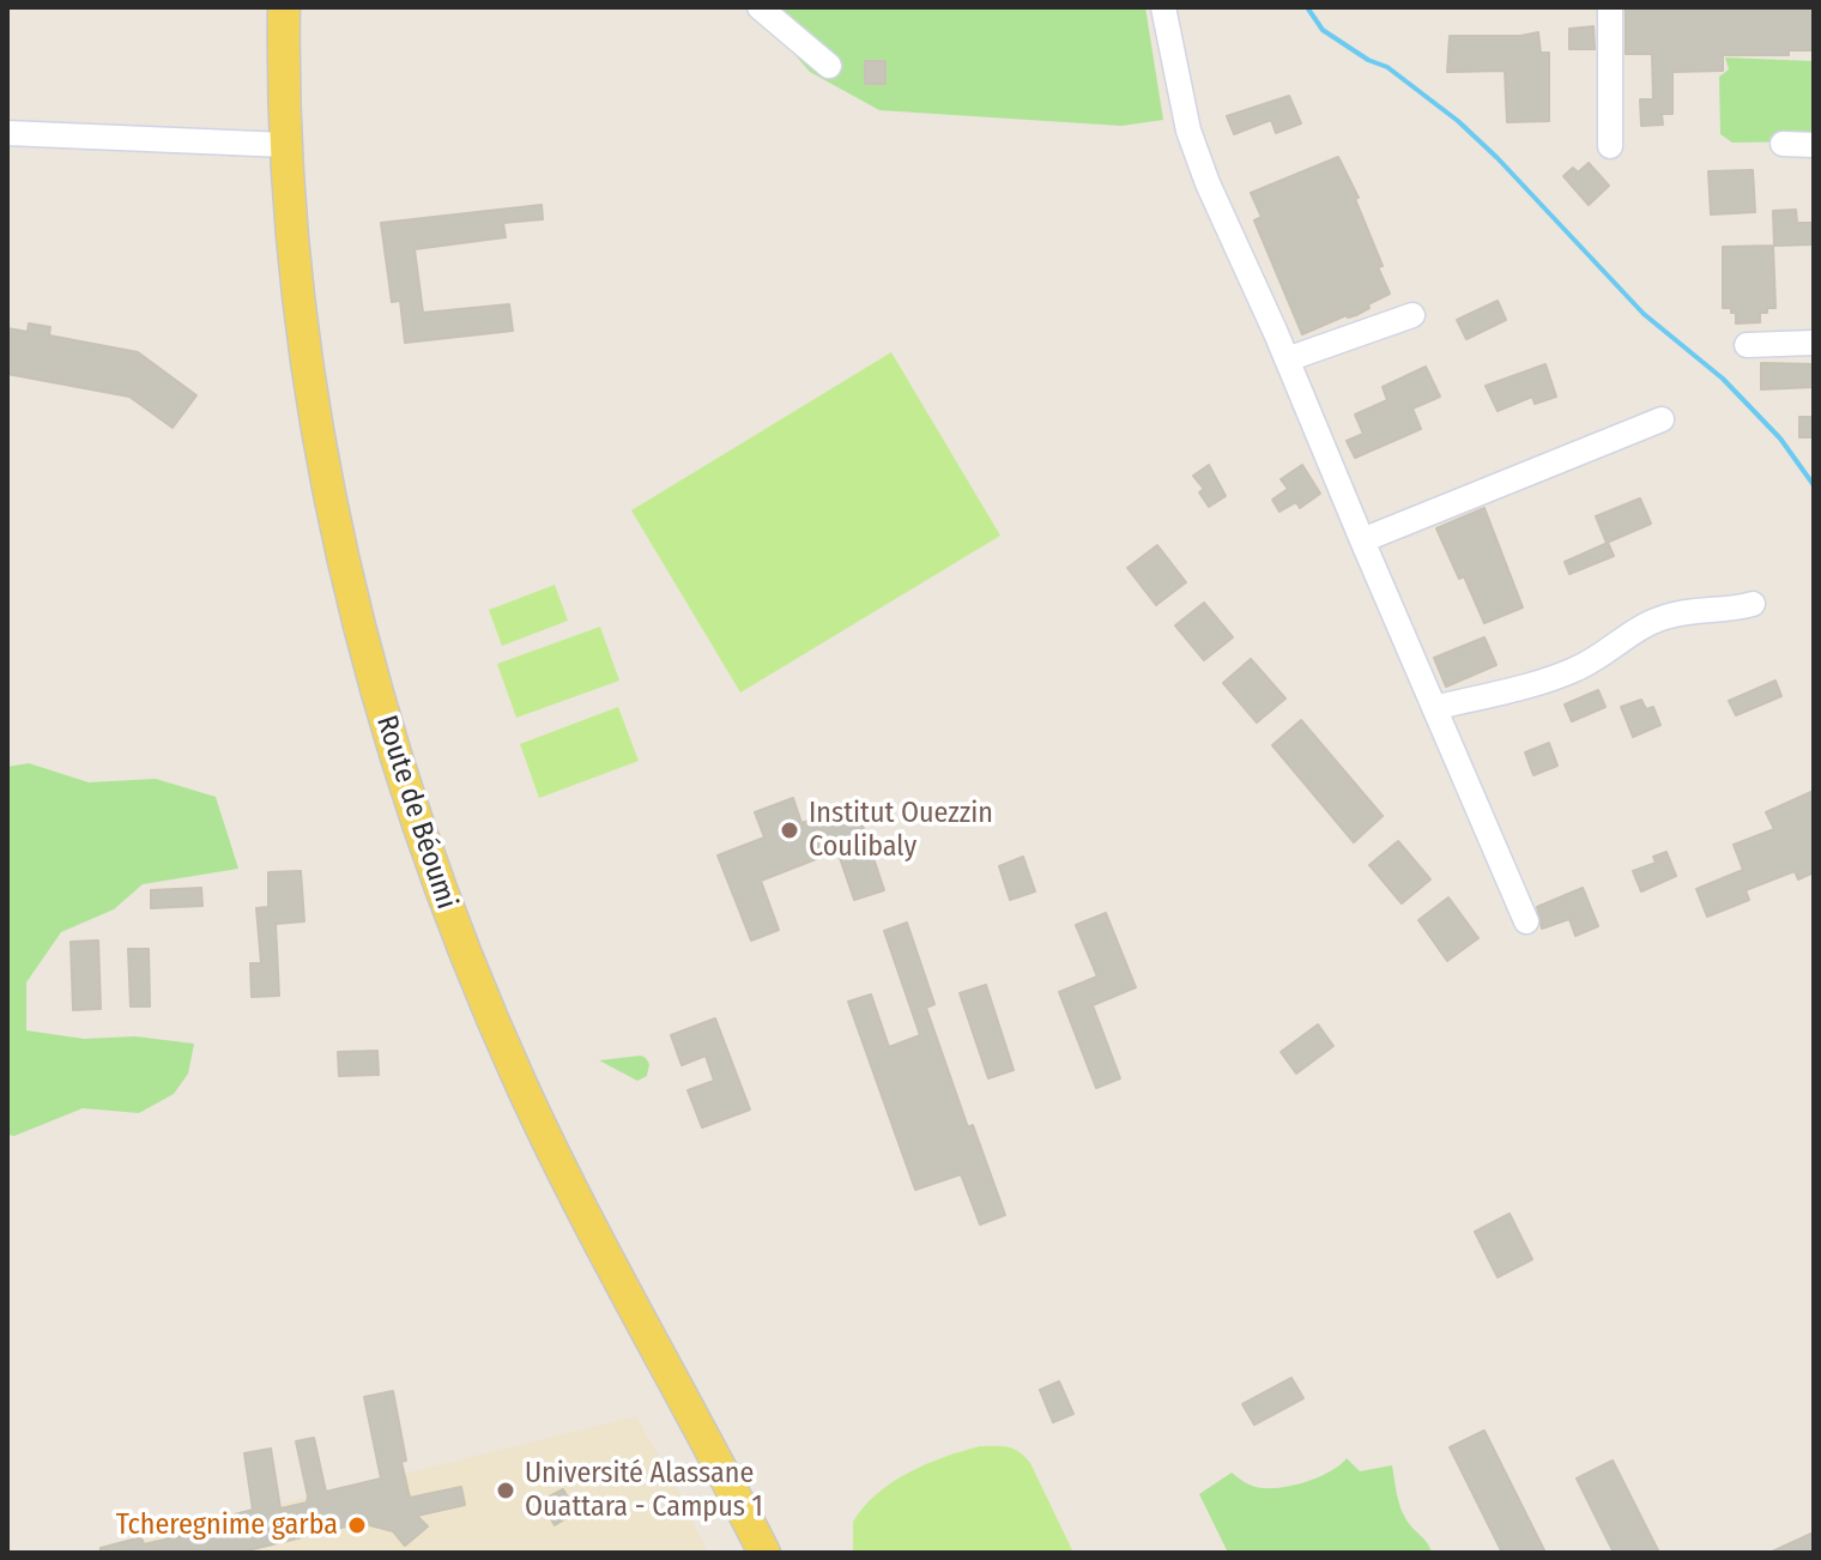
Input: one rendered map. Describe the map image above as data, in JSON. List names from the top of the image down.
{
  "streets": {
    "main road": ["Route de Béoumi"]
  },
  "places": ["Institut Ouezzin Coulibaly", "Université Alassane Ouattara - Campus 1", "Tcheregnime garba"]
}
